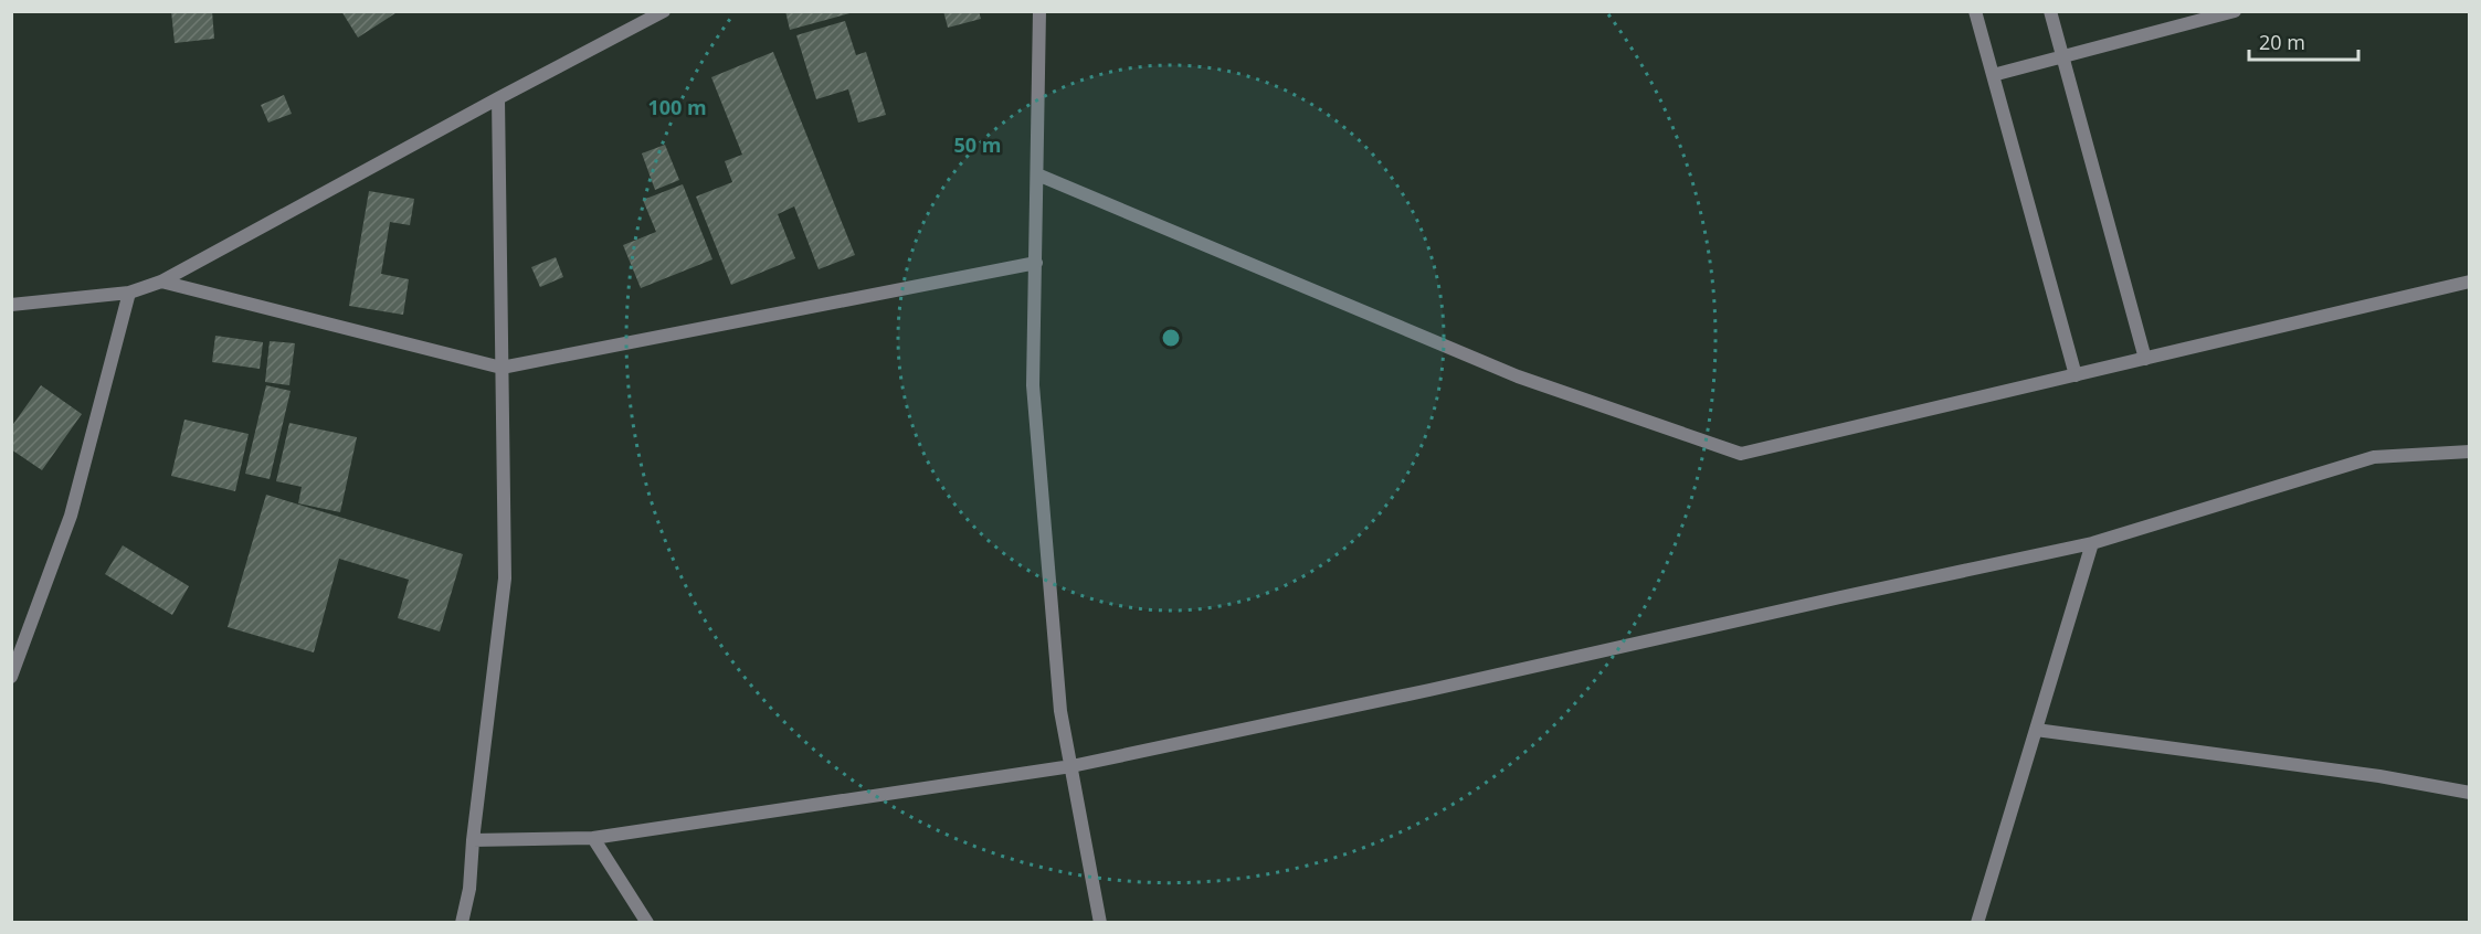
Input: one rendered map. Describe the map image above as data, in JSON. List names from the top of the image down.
{
  "scale_bar": "20 m",
  "rings": ["100 m", "50 m"]
}
